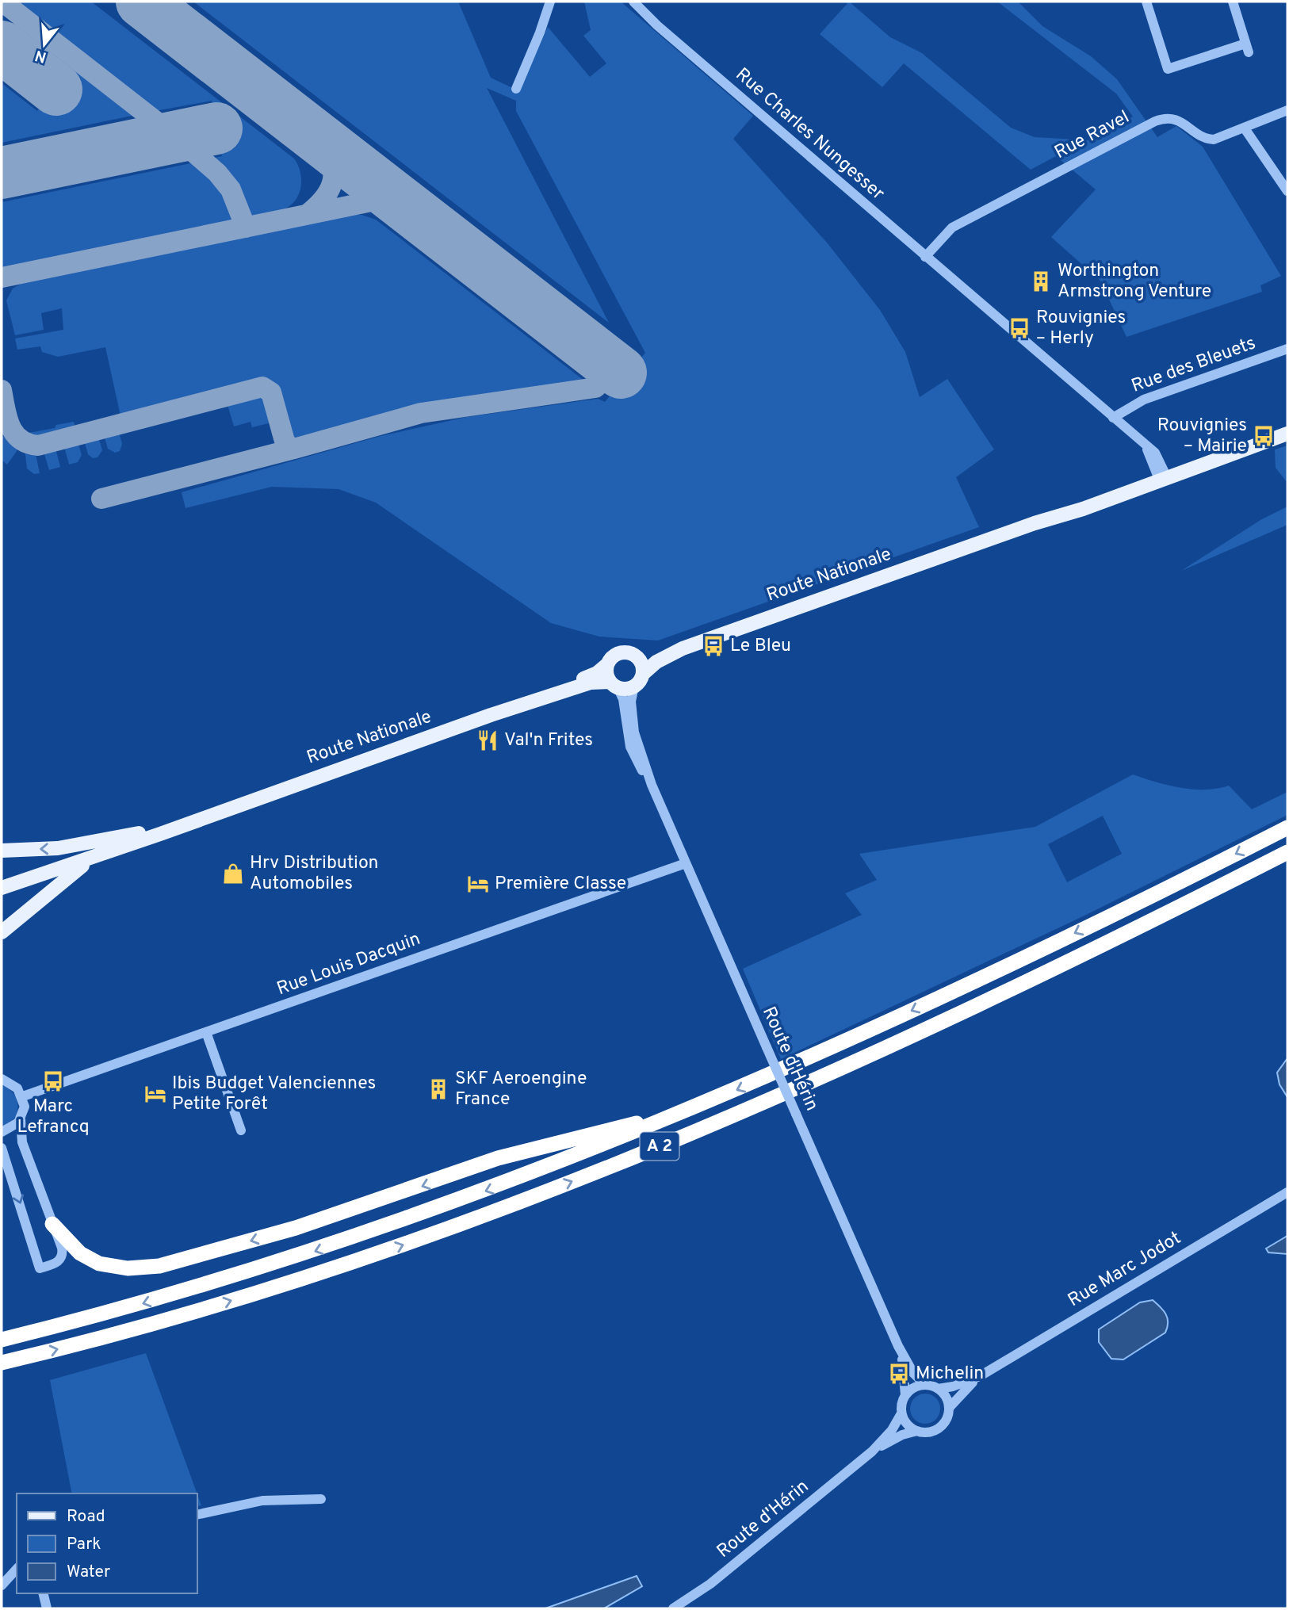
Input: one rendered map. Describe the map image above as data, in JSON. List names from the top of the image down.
{
  "streets": {
    "highway": ["A 2"],
    "main road": ["Route Nationale"],
    "street": [
      "Rue Charles Nungesser",
      "Rue Ravel",
      "Rue des Bleuets",
      "Rue Louis Dacquin",
      "Route d'Hérin",
      "Rue Marc Jodot"
    ]
  },
  "crossings": [
    ["Rue Charles Nungesser", "Rue Ravel"],
    ["Rue Charles Nungesser", "Rue des Bleuets"],
    ["Rue Charles Nungesser", "Route Nationale"],
    ["Route Nationale", "Route d'Hérin"],
    ["Rue Louis Dacquin", "Route d'Hérin"],
    ["Route d'Hérin", "Rue Marc Jodot"]
  ],
  "places": {
    "building": ["Worthington Armstrong Venture", "SKF Aeroengine France"],
    "bus stop": [
      "Rouvignies – Herly",
      "Rouvignies – Mairie",
      "Le Bleu",
      "Marc Lefrancq",
      "Michelin"
    ],
    "restaurant": ["Val'n Frites"],
    "shop": ["Hrv Distribution Automobiles"],
    "hotel": ["Première Classe", "Ibis Budget Valenciennes Petite Forêt"]
  },
  "legend": ["Road", "Park", "Water"],
  "north": "bottom"
}
